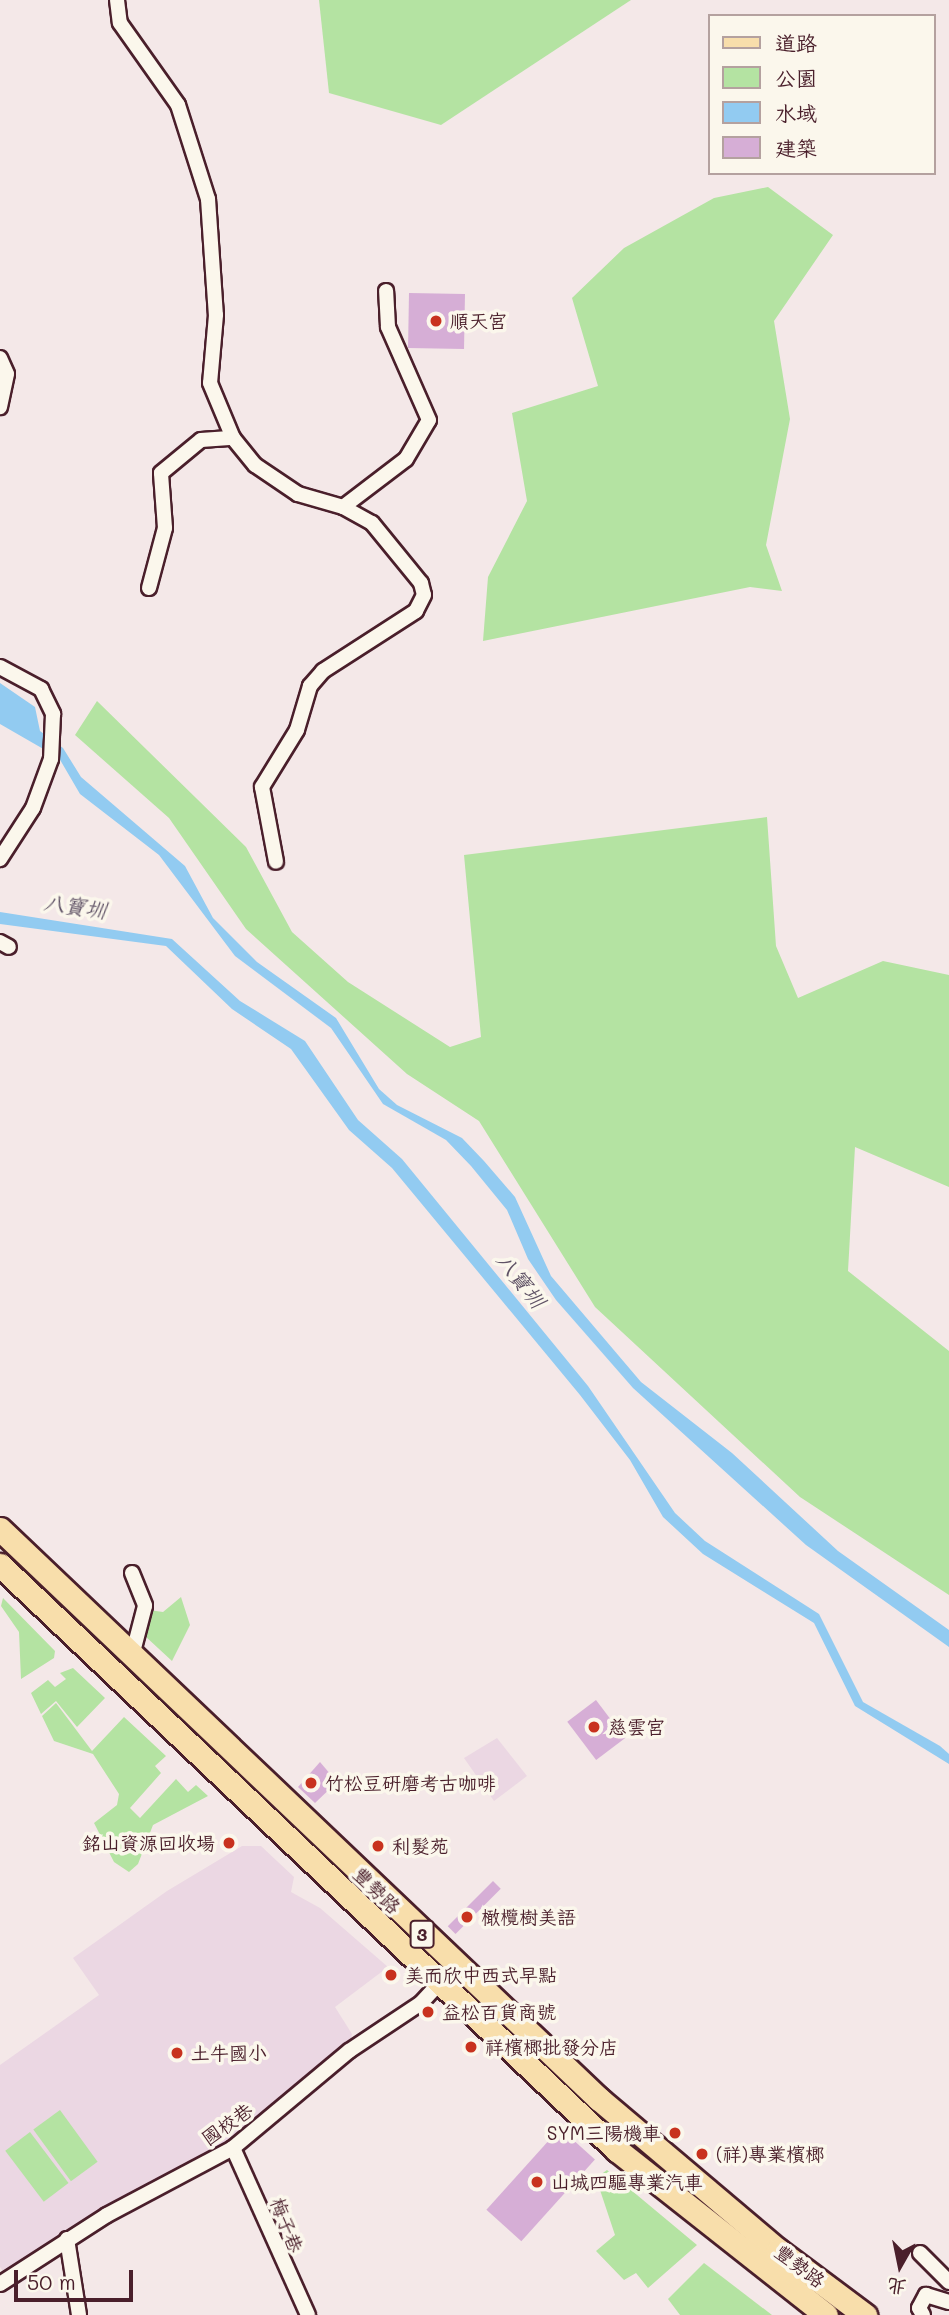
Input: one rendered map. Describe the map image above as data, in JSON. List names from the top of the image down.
{
  "streets": {
    "main road": ["豐勢路", "3"],
    "street": ["國校巷", "梅子巷"]
  },
  "crossings": [
    ["豐勢路", "國校巷"],
    ["國校巷", "梅子巷"]
  ],
  "water": ["八寶圳"],
  "places": [
    "順天宮",
    "慈雲宮",
    "竹松豆研磨考古咖啡",
    "銘山資源回收場",
    "利髮苑",
    "橄欖樹美語",
    "美而欣中西式早點",
    "益松百貨商號",
    "祥檳榔批發分店",
    "土牛國小",
    "SYM三陽機車",
    "(祥)專業檳榔",
    "山城四驅專業汽車"
  ],
  "legend": [
    "道路",
    "公園",
    "水域",
    "建築"
  ],
  "scale_bar": "50 m",
  "north": "bottom"
}
